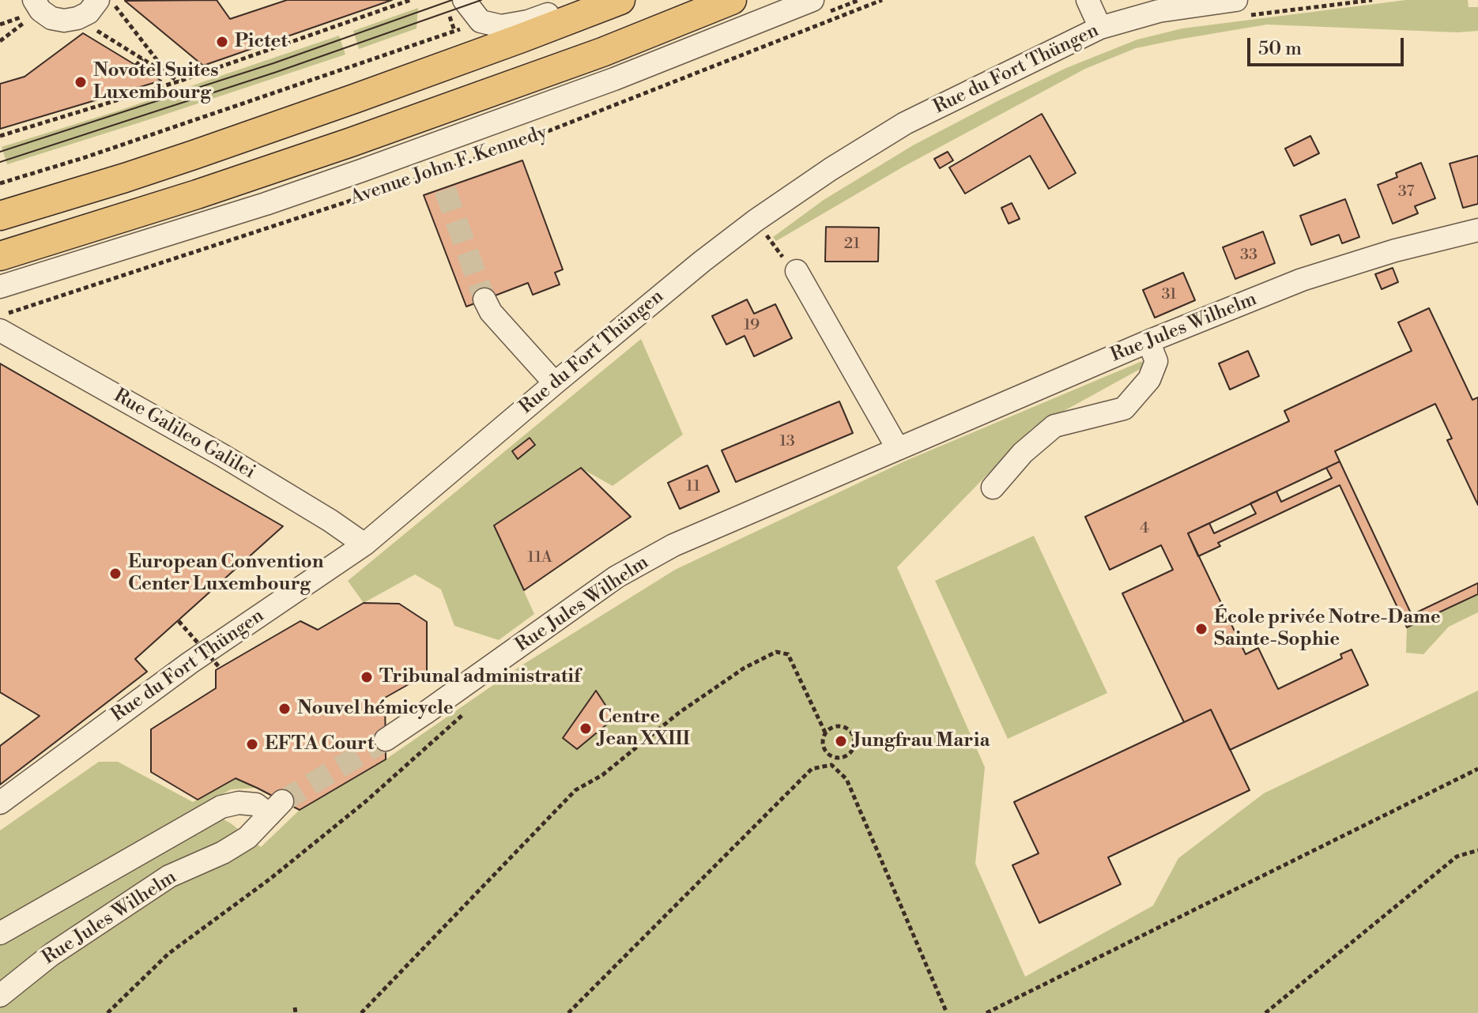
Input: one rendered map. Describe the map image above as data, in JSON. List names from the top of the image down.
{
  "streets": {
    "street": [
      "Rue du Fort Thüngen",
      "Avenue John F. Kennedy",
      "Rue Jules Wilhelm",
      "Rue Galileo Galilei"
    ]
  },
  "crossings": [
    ["Rue du Fort Thüngen", "Rue Galileo Galilei"],
    ["Avenue John F. Kennedy", "Rue Galileo Galilei"]
  ],
  "places": [
    "Pictet",
    "Novotel Suites Luxembourg",
    "European Convention Center Luxembourg",
    "École privée Notre-Dame Sainte-Sophie",
    "Tribunal administratif",
    "Nouvel hémicycle",
    "Centre Jean XXIII",
    "Jungfrau Maria",
    "EFTA Court"
  ],
  "house_numbers": [
    "37",
    "21",
    "33",
    "31",
    "19",
    "13",
    "11",
    "4",
    "11A"
  ],
  "scale_bar": "50 m"
}
